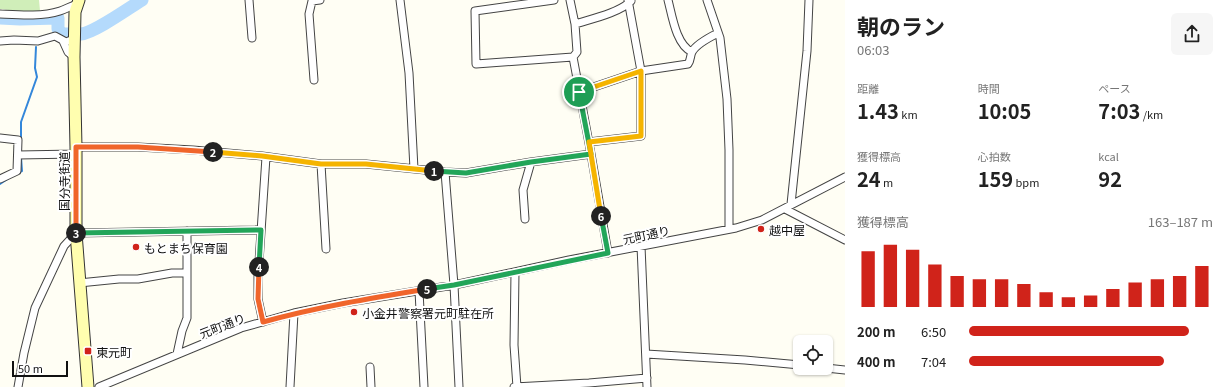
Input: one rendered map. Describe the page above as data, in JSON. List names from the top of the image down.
{
  "streets": {
    "main road": ["国分寺街道"],
    "street": ["元町通り"]
  },
  "places": {
    "other": ["越中屋", "もとまち保育園", "小金井警察署元町駐在所"],
    "transit": ["東元町"]
  },
  "scale_bar": "50 m",
  "page": {
    "heading": ["朝のラン", "06:03"],
    "stats": [
      ["距離", "1.43 km"],
      ["時間", "10:05"],
      ["ペース", "7:03 /km"],
      ["獲得標高", "24 m"],
      ["心拍数", "159 bpm"],
      ["kcal", "92"]
    ],
    "pins": [
      "2",
      "1",
      "6",
      "3",
      "4",
      "5"
    ],
    "chart": ["獲得標高", "163–187 m"],
    "list": [
      {
        "name": "200 m",
        "note": "6:50"
      },
      {
        "name": "400 m",
        "note": "7:04"
      }
    ],
    "scale": "50 m"
  }
}
